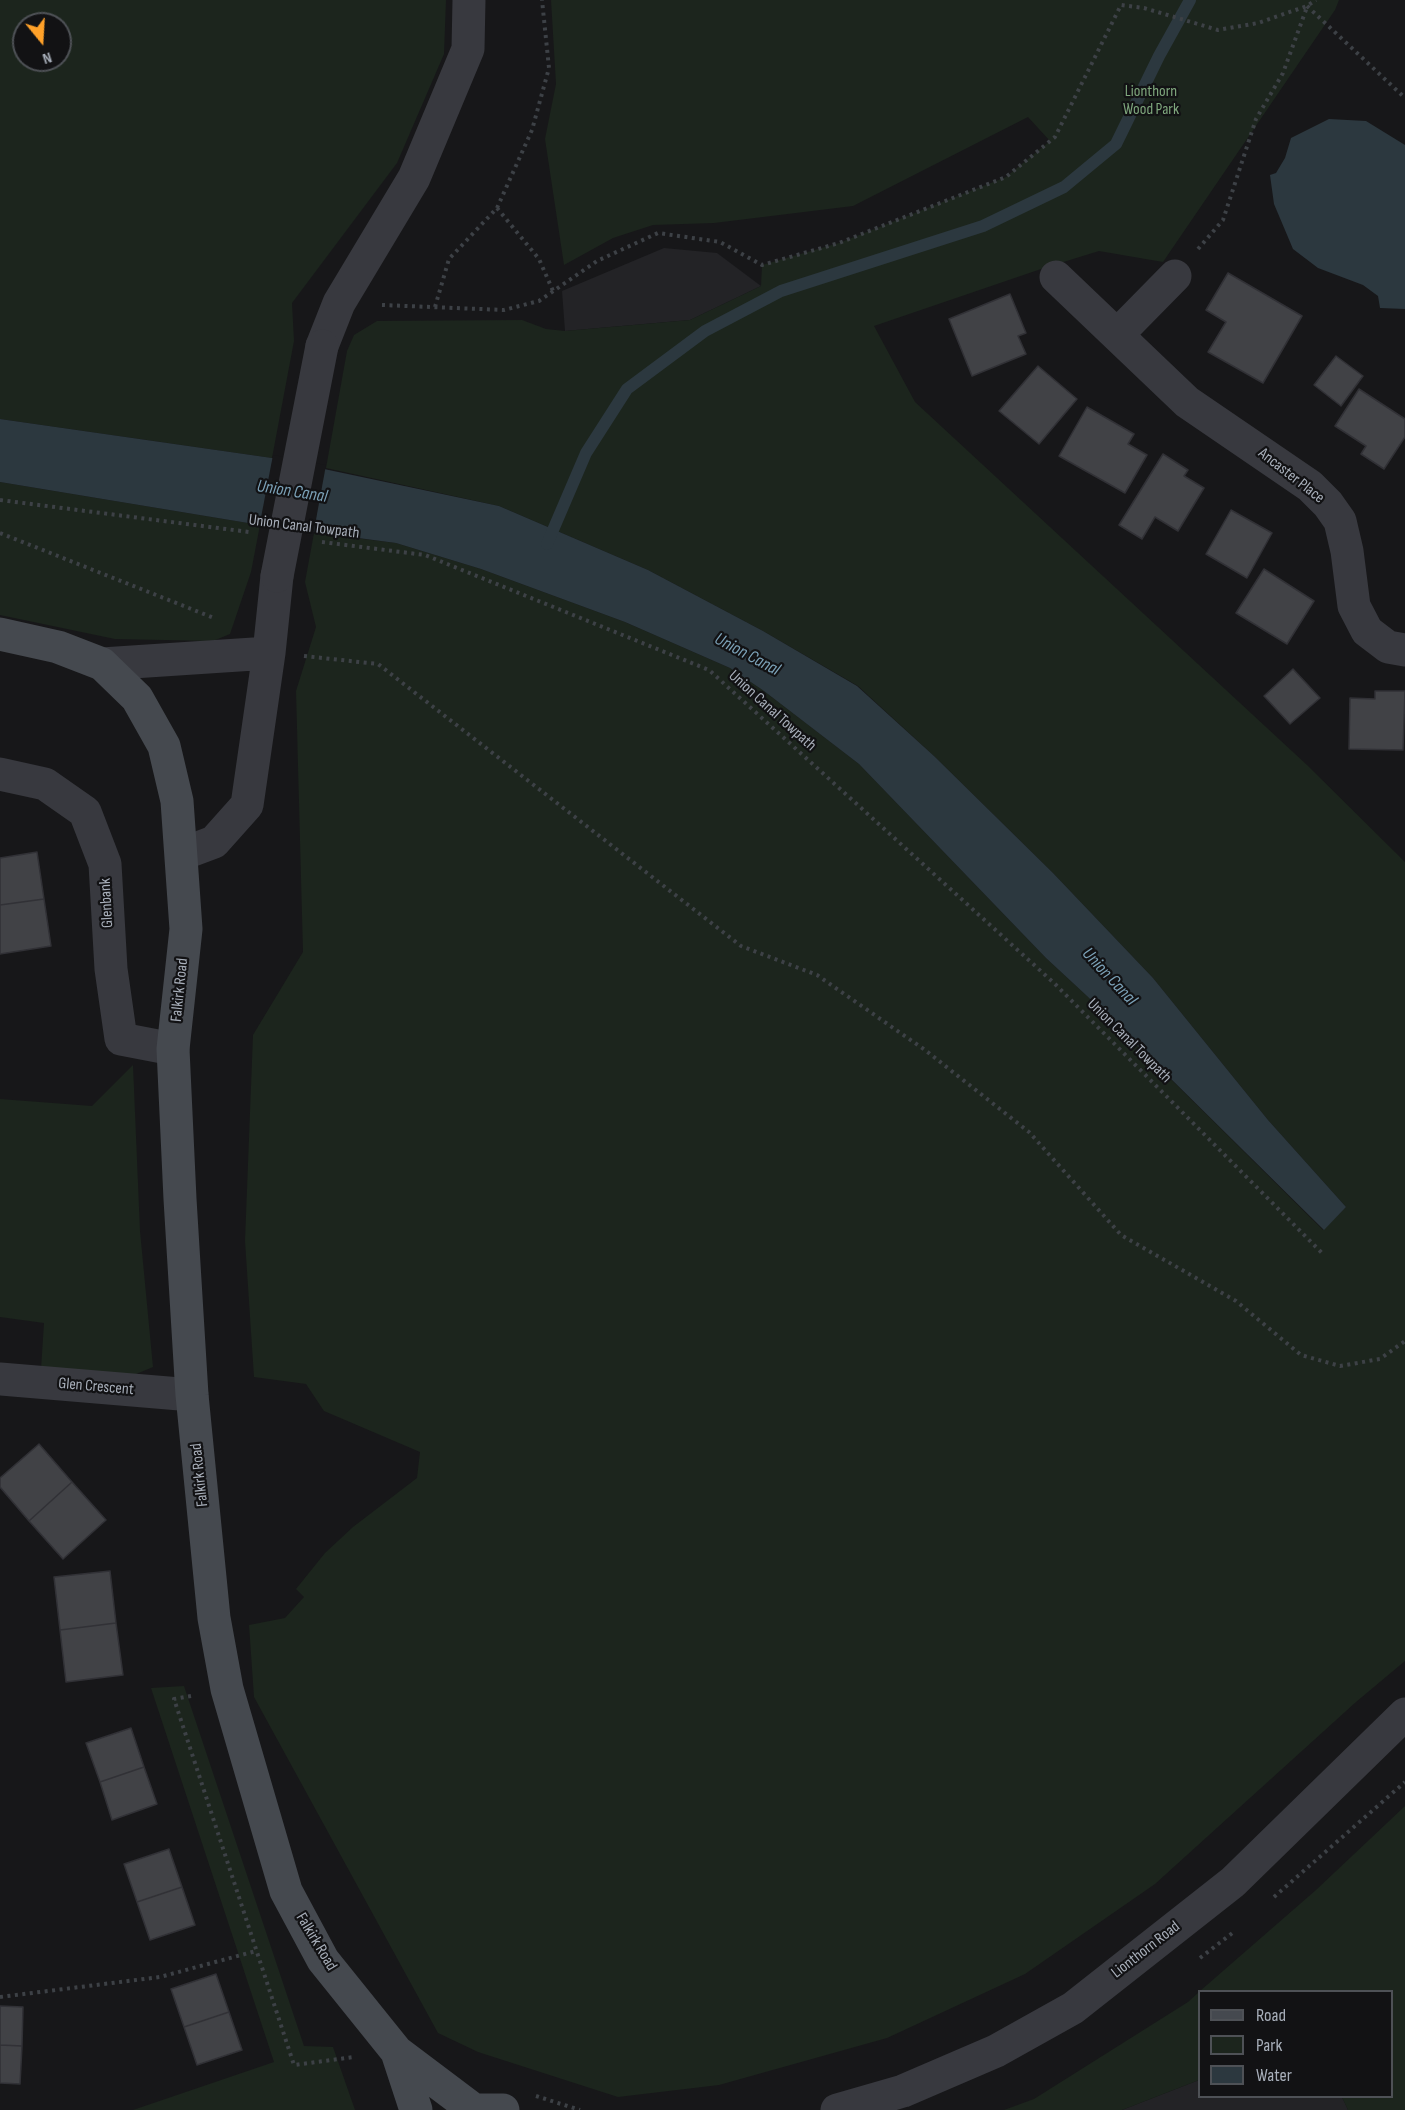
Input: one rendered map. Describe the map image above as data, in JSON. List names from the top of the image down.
{
  "streets": {
    "main road": ["Falkirk Road"],
    "street": [
      "Ancaster Place",
      "Glenbank",
      "Glen Crescent",
      "Lionthorn Road"
    ],
    "path": ["Union Canal Towpath"]
  },
  "crossings": [
    ["Glenbank", "Falkirk Road"],
    ["Falkirk Road", "Glen Crescent"]
  ],
  "water": ["Union Canal"],
  "parks": ["Lionthorn Wood Park"],
  "legend": ["Road", "Park", "Water"],
  "north": "bottom"
}
